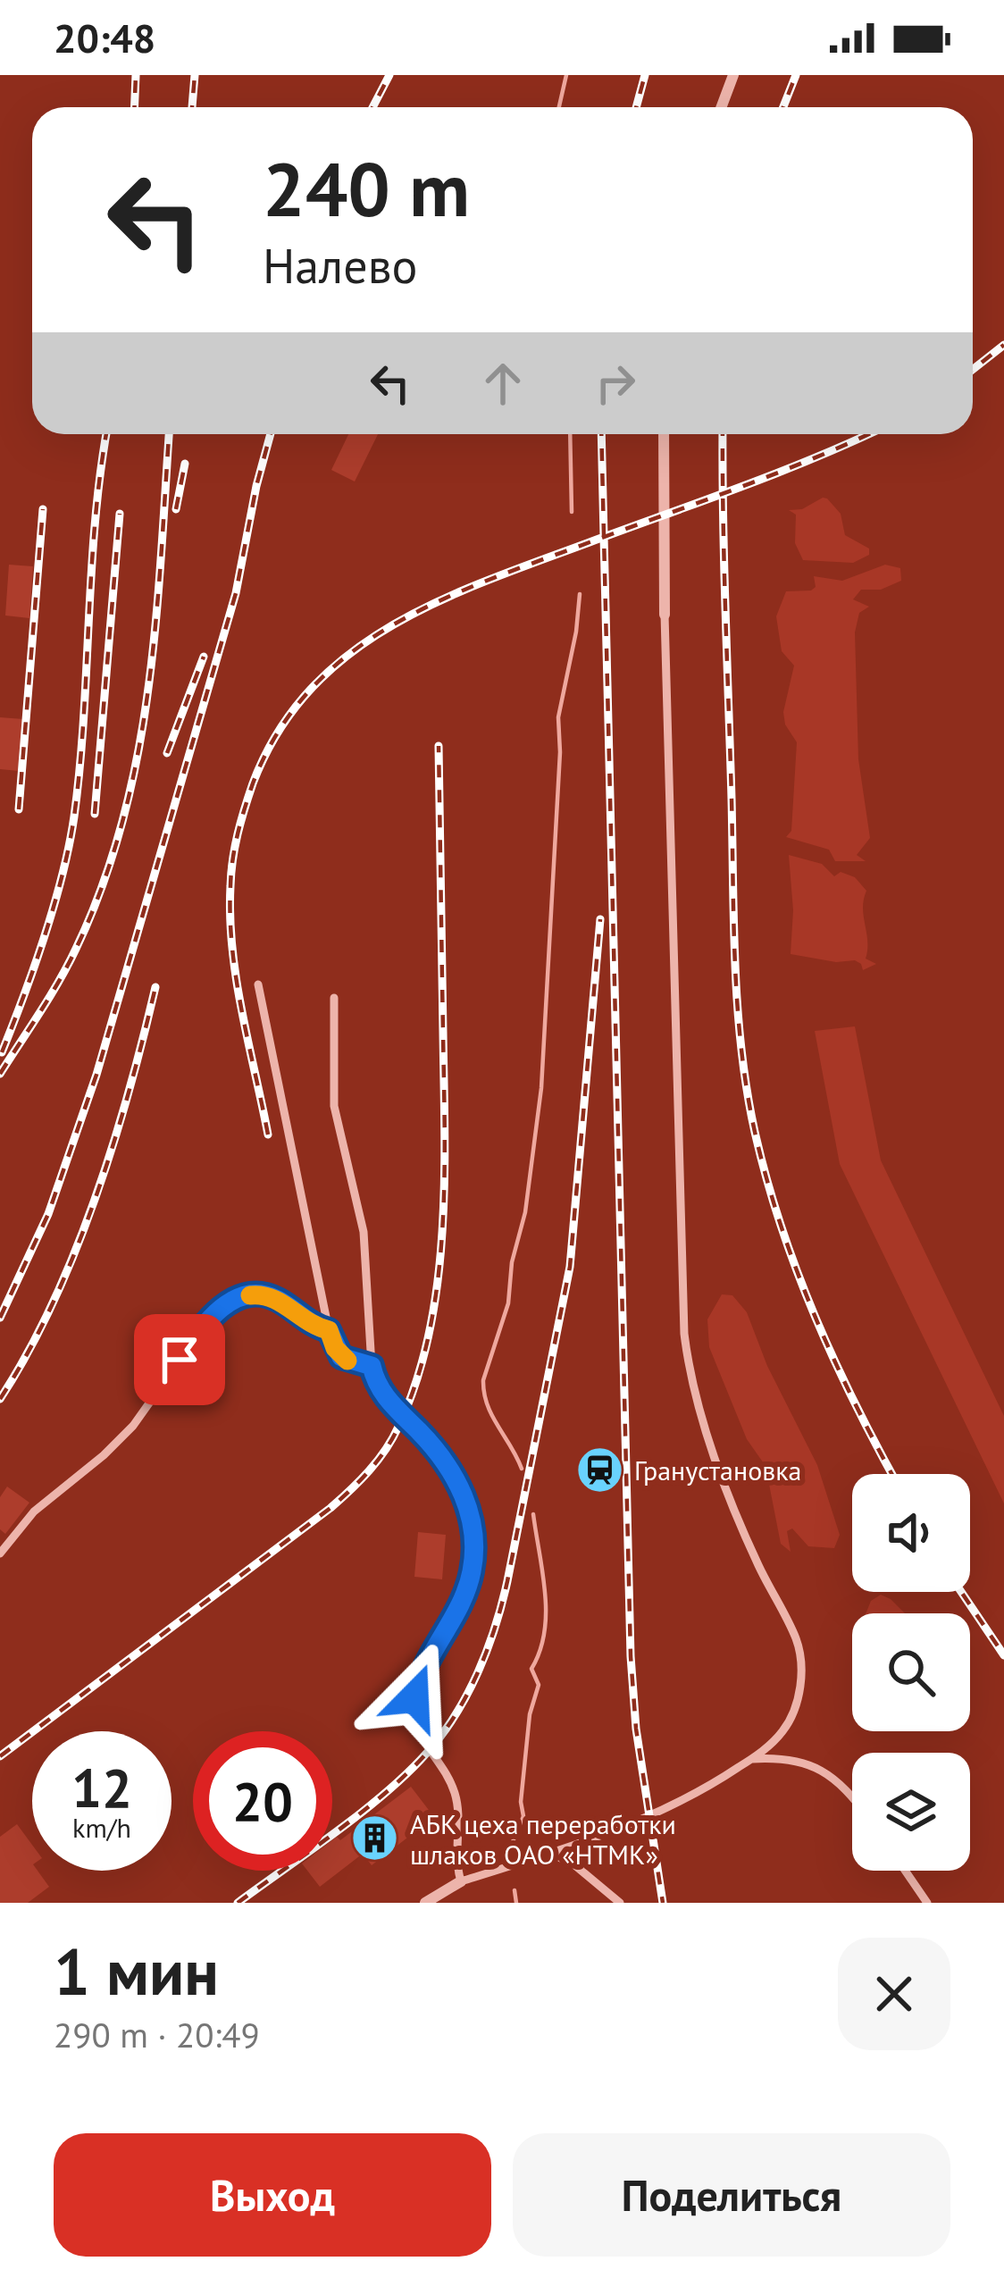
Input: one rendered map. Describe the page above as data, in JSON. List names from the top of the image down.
{
  "places": {
    "station": ["Гранустановка"],
    "building": ["АБК цеха переработки шлаков ОАО «НТМК»"]
  },
  "page": {
    "status": "20:48",
    "turn": ["240 m", "Налево"],
    "speed": "12 km/h",
    "limit": "20",
    "heading": ["1 мин", "290 m · 20:49"],
    "buttons": ["Выход", "Поделиться"]
  }
}
